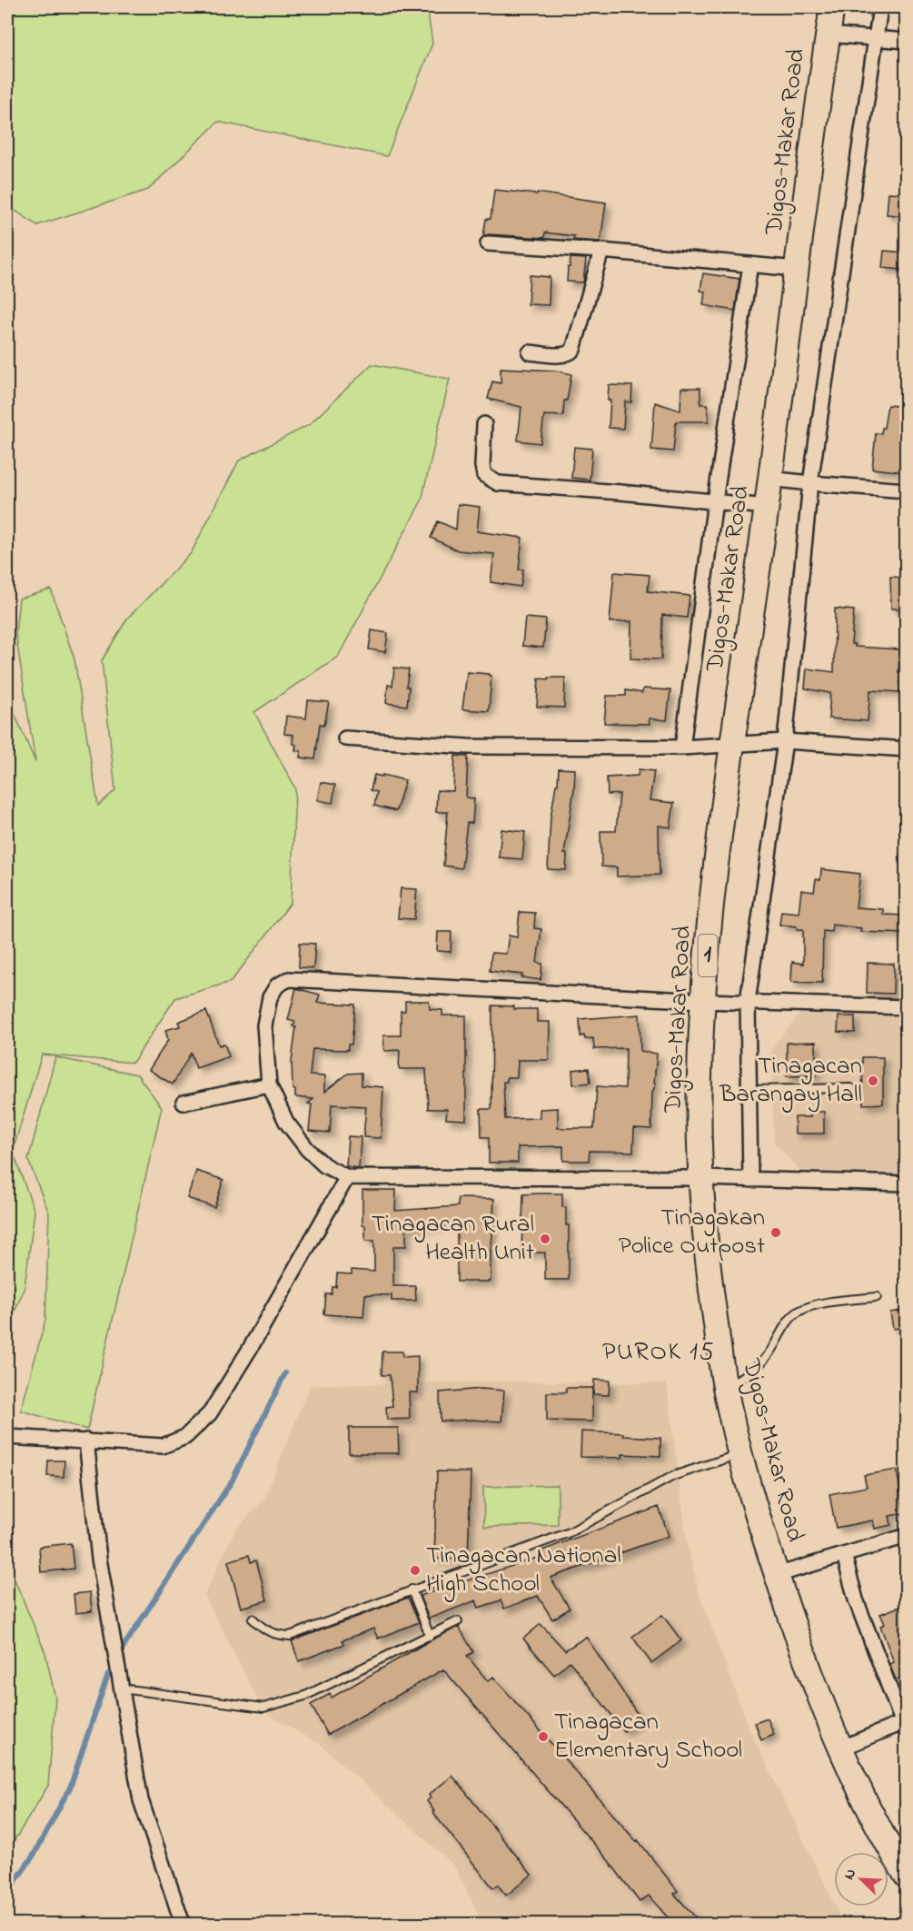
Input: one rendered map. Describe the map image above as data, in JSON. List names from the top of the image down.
{
  "streets": {
    "highway": ["Digos-Makar Road", "1"]
  },
  "districts": ["PUROK 15"],
  "places": [
    "Tinagacan Barangay Hall",
    "Tinagakan Police Outpost",
    "Tinagacan Rural Health Unit",
    "Tinagacan National High School",
    "Tinagacan Elementary School"
  ],
  "north": "top left"
}
